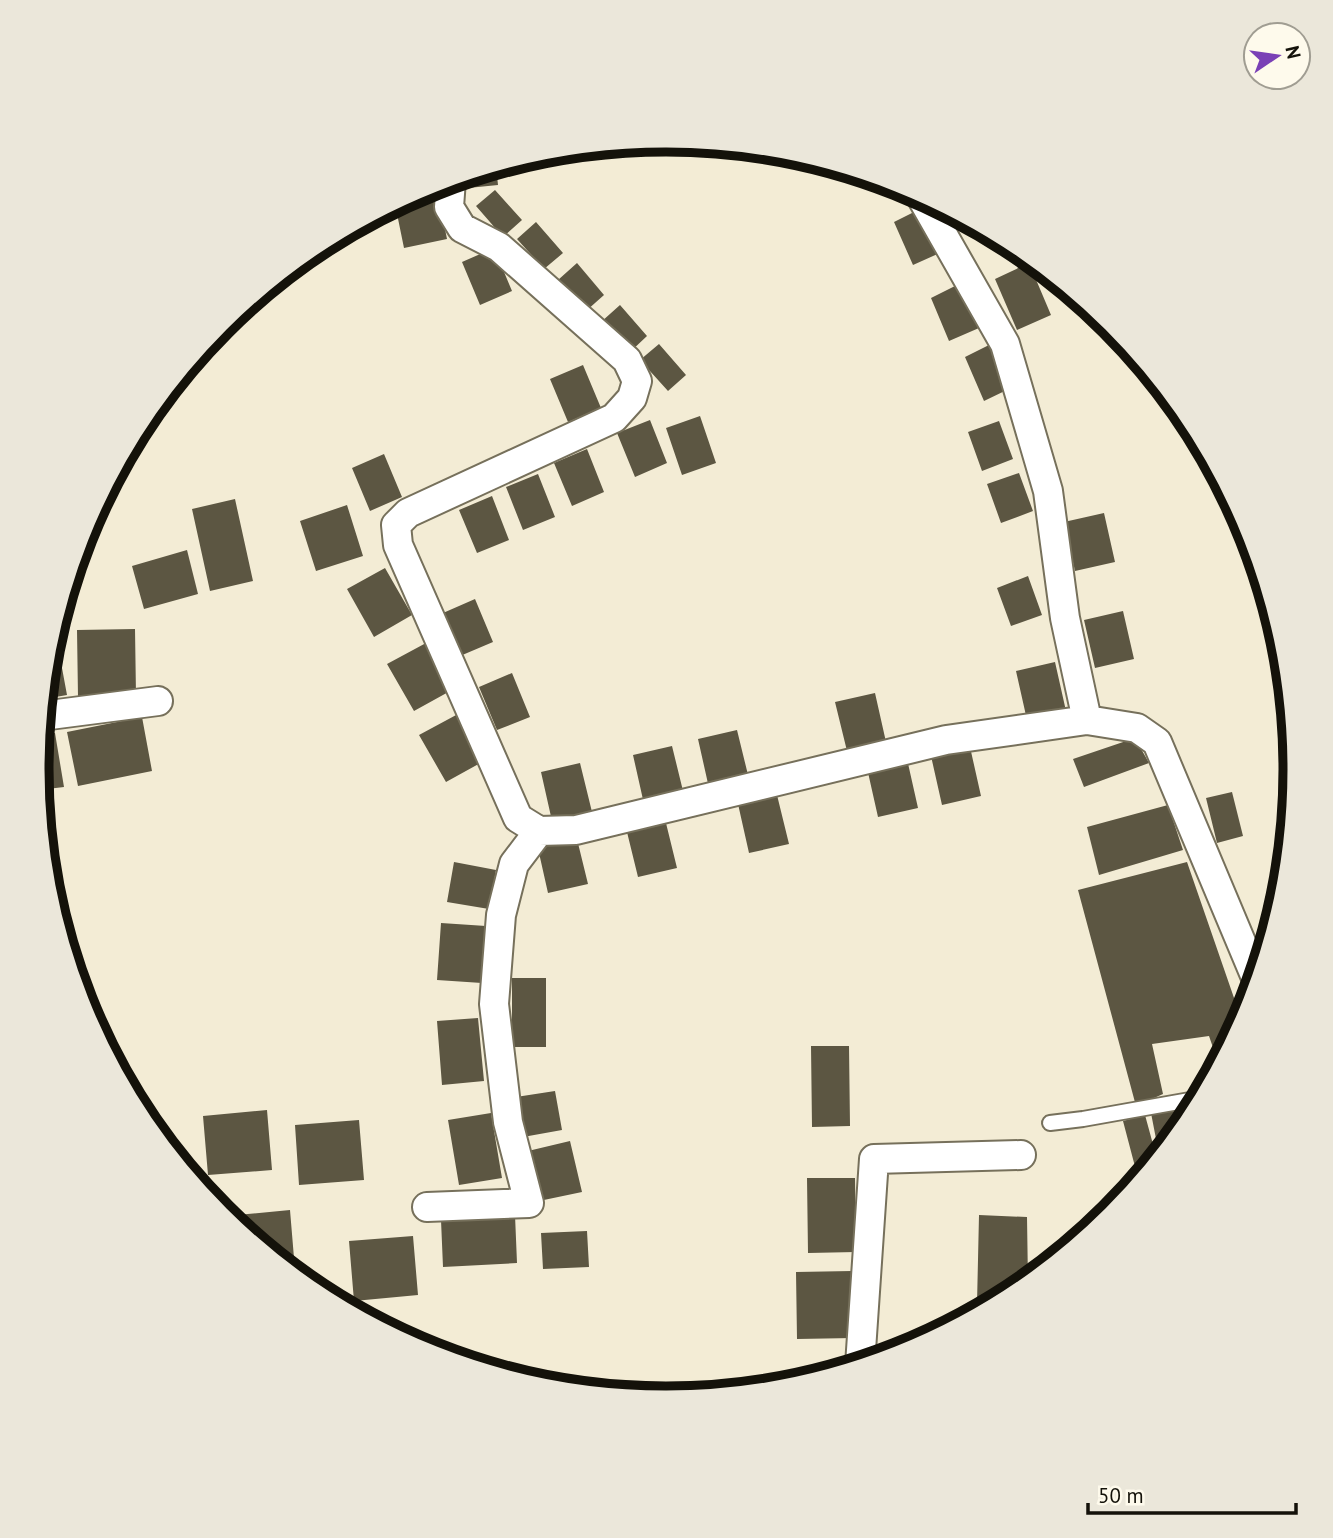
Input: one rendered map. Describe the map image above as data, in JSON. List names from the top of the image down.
{
  "scale_bar": "50 m",
  "north": "right"
}
